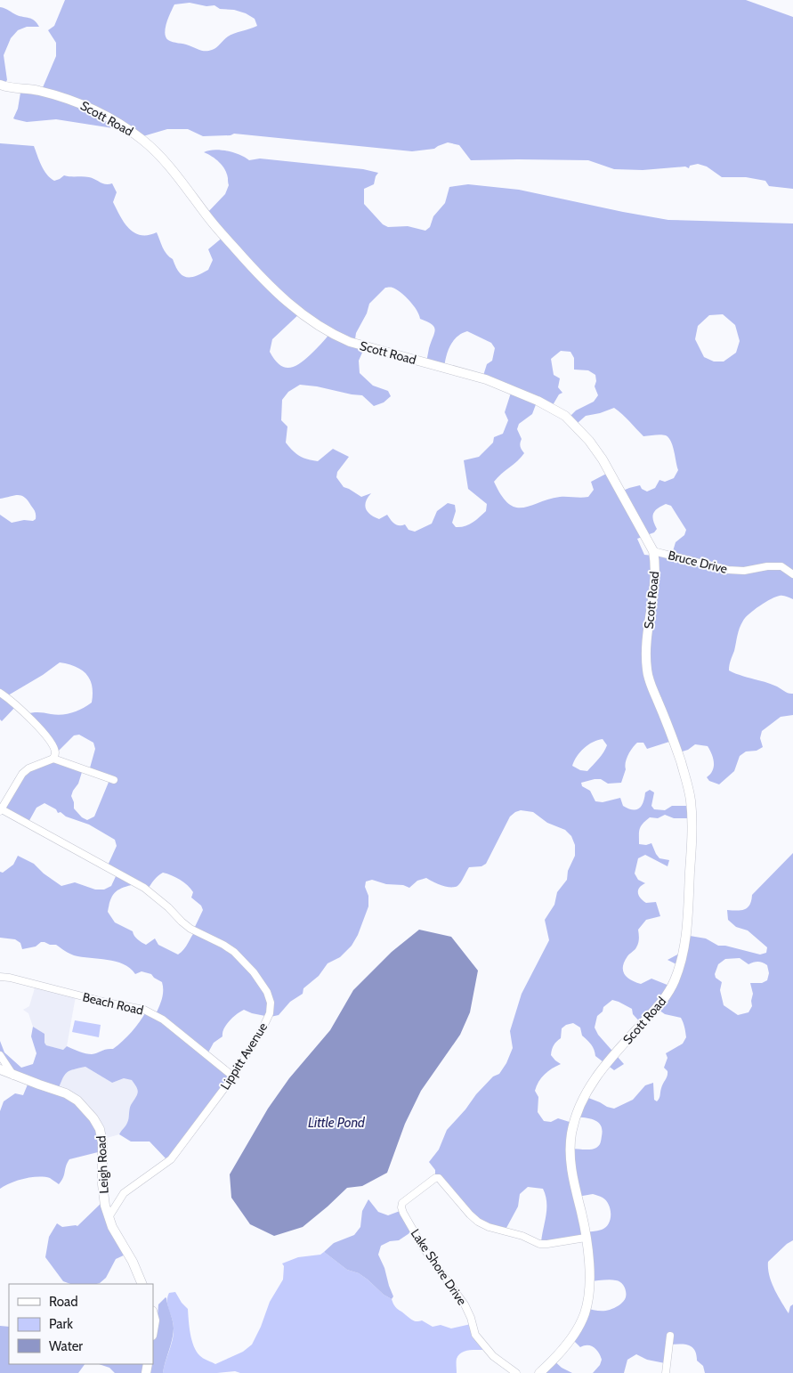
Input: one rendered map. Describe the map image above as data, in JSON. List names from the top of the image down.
{
  "streets": {
    "street": [
      "Scott Road",
      "Bruce Drive",
      "Beach Road",
      "Lippitt Avenue",
      "Leigh Road",
      "Lake Shore Drive"
    ]
  },
  "crossings": [
    ["Scott Road", "Bruce Drive"],
    ["Scott Road", "Lake Shore Drive"],
    ["Beach Road", "Lippitt Avenue"],
    ["Lippitt Avenue", "Leigh Road"]
  ],
  "water": ["Little Pond"],
  "legend": ["Road", "Park", "Water"]
}
